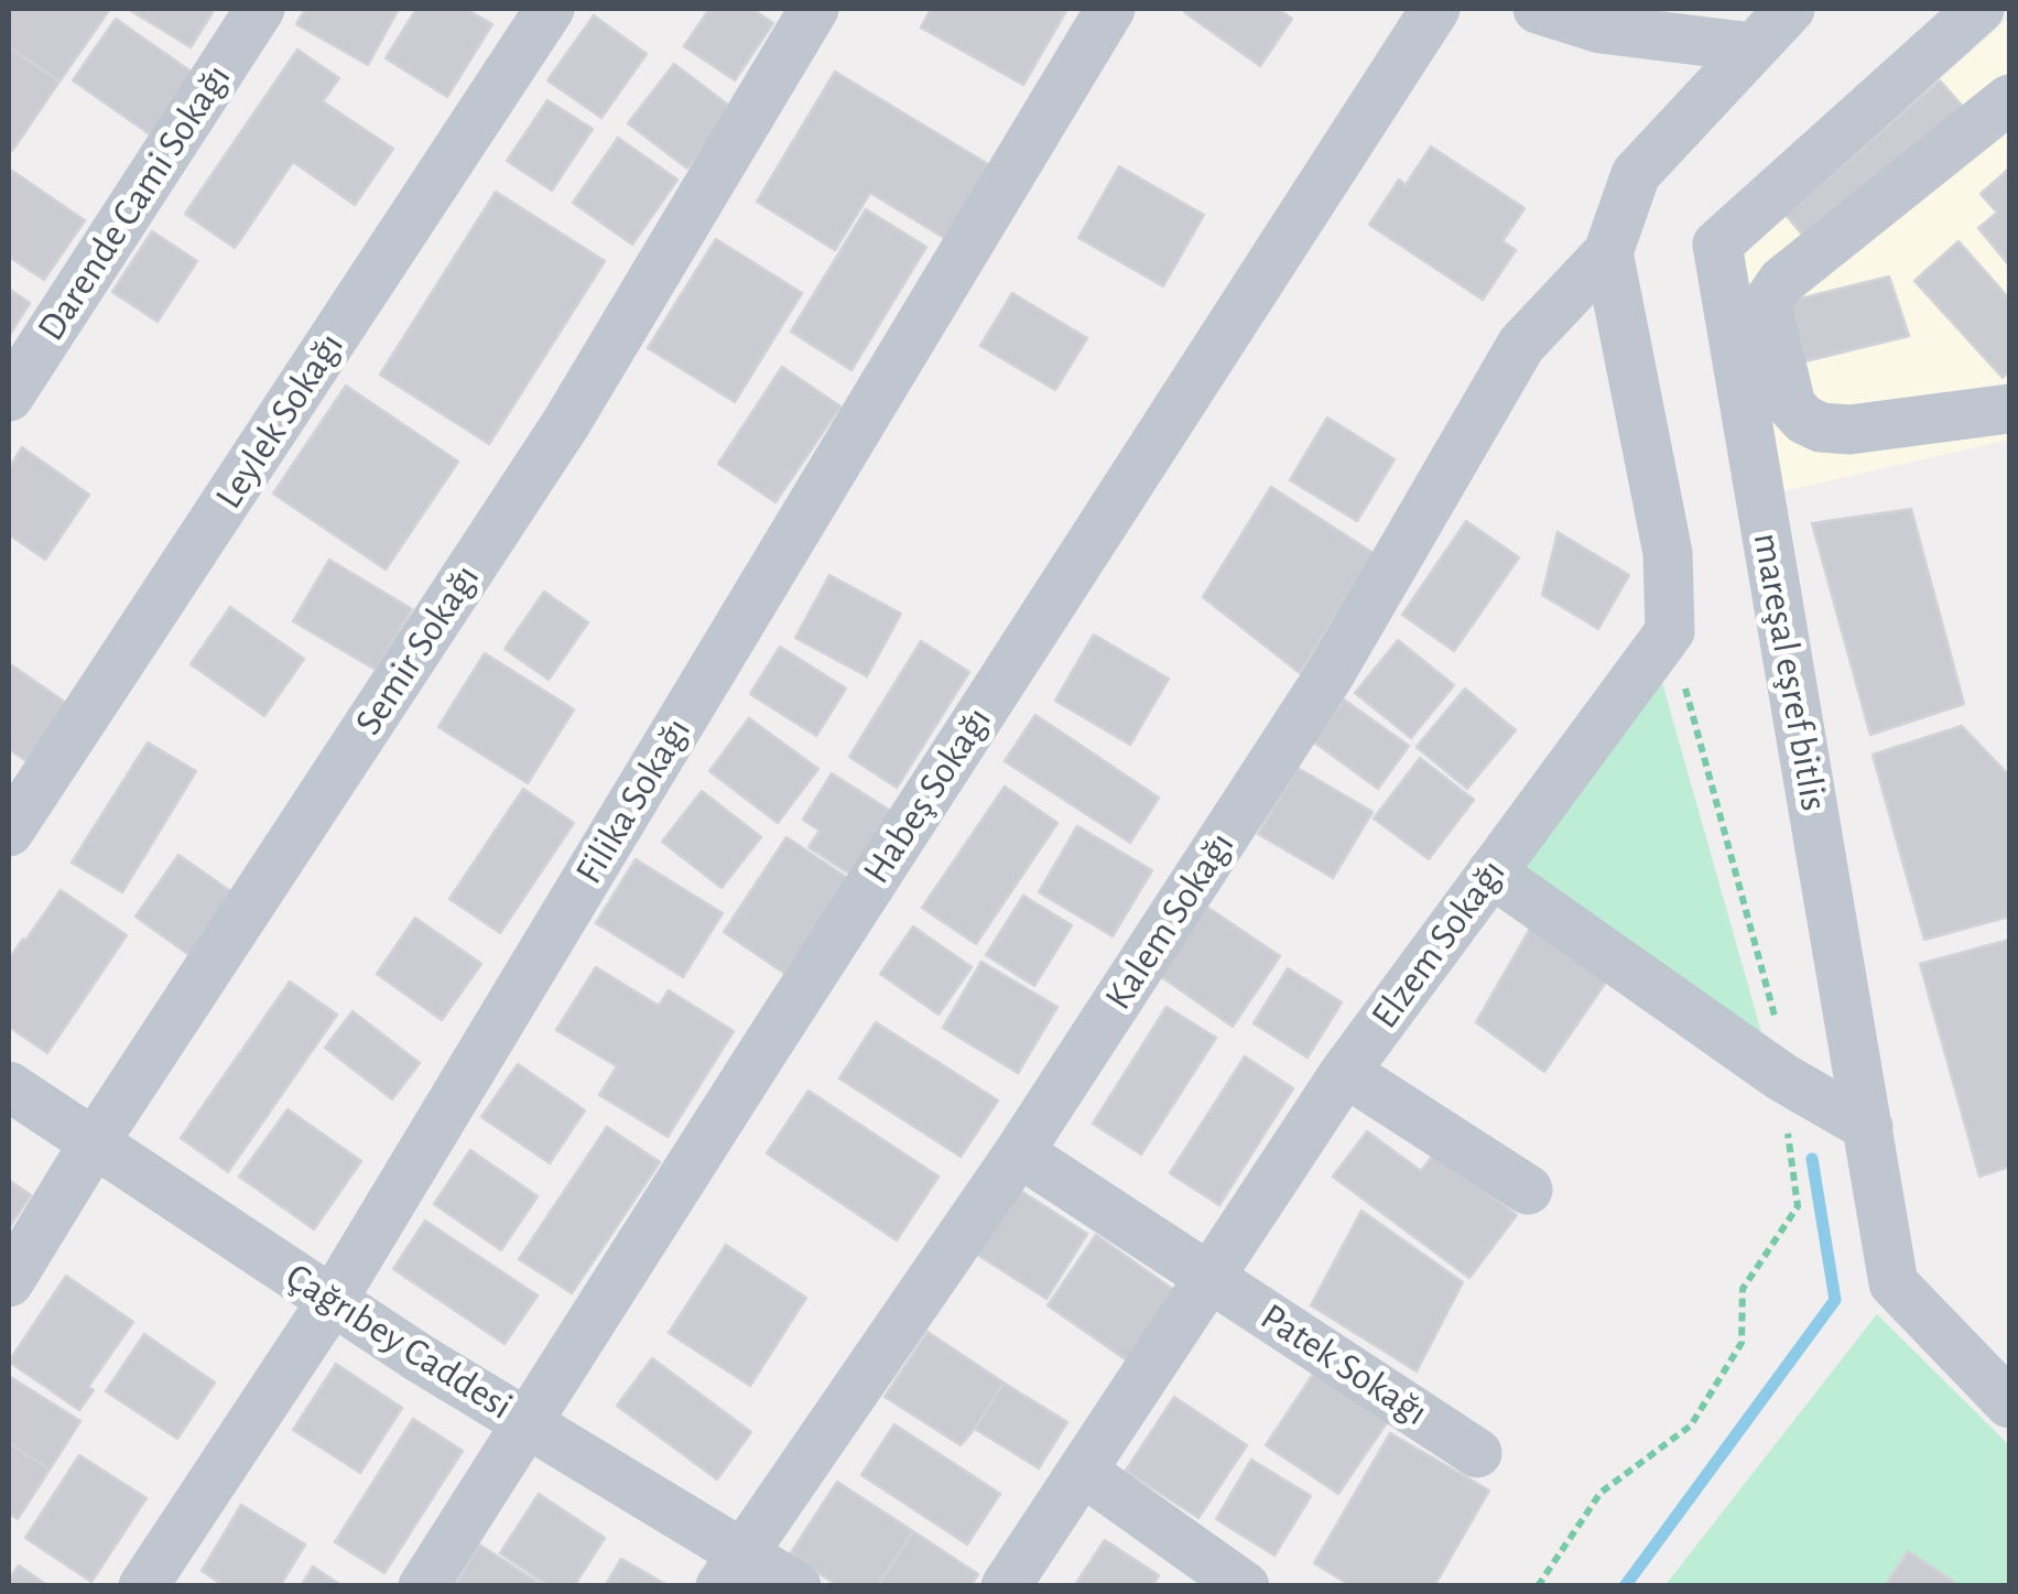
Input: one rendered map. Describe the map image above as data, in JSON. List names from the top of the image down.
{
  "streets": {
    "street": [
      "Darende Cami Sokağı",
      "Leylek Sokağı",
      "Semir Sokağı",
      "mareşal eşref bitlis",
      "Habeş Sokağı",
      "Filika Sokağı",
      "Kalem Sokağı",
      "Elzem Sokağı",
      "Çağrıbey Caddesi",
      "Patek Sokağı"
    ]
  },
  "crossings": [
    ["Semir Sokağı", "Çağrıbey Caddesi"],
    ["Habeş Sokağı", "Çağrıbey Caddesi"],
    ["Filika Sokağı", "Çağrıbey Caddesi"],
    ["Kalem Sokağı", "Çağrıbey Caddesi"],
    ["Kalem Sokağı", "Patek Sokağı"],
    ["Elzem Sokağı", "Patek Sokağı"]
  ]
}
